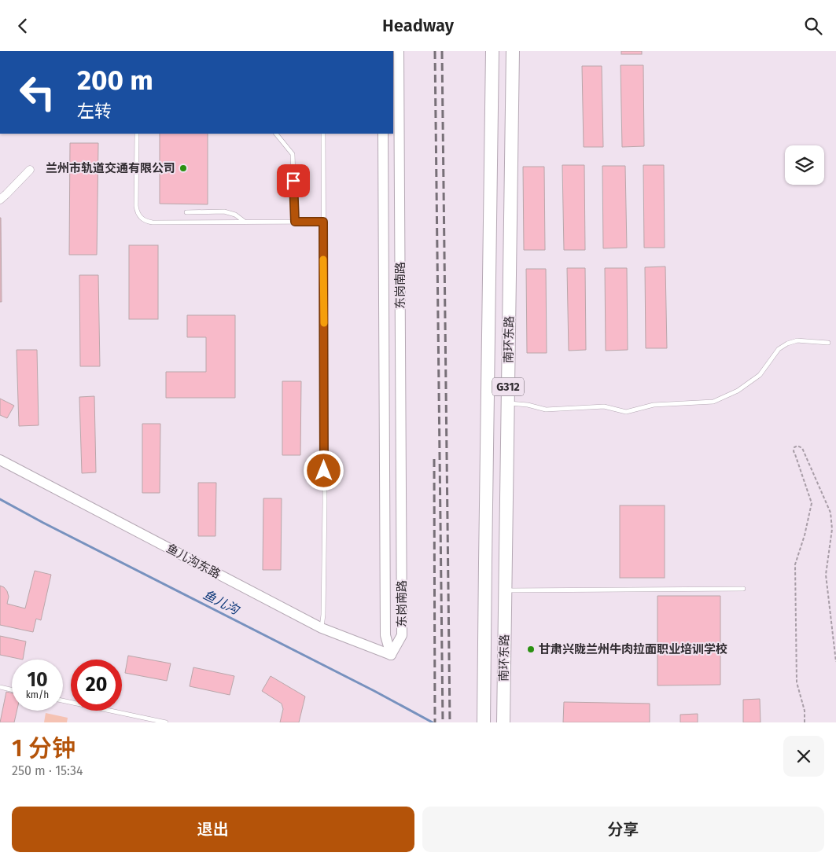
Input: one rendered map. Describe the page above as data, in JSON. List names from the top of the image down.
{
  "streets": {
    "highway": ["南环东路", "G312"],
    "street": ["东岗南路", "鱼儿沟东路"]
  },
  "crossings": [
    ["东岗南路", "鱼儿沟东路"]
  ],
  "water": ["鱼儿沟"],
  "places": ["兰州市轨道交通有限公司", "甘肃兴陇兰州牛肉拉面职业培训学校"],
  "page": {
    "header": "Headway",
    "turn": ["200 m", "左转"],
    "speed": "10 km/h",
    "limit": "20",
    "heading": ["1 分钟", "250 m · 15:34"],
    "buttons": ["退出", "分享"]
  }
}
